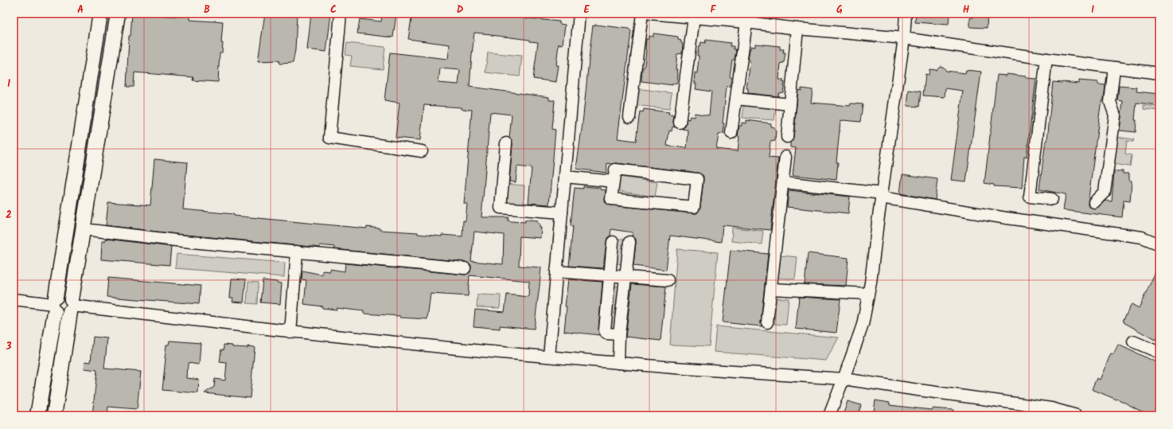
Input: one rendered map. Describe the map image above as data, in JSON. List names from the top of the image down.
{
  "grid": {
    "columns": [
      "A",
      "B",
      "C",
      "D",
      "E",
      "F",
      "G",
      "H",
      "I"
    ],
    "rows": ["1", "2", "3"]
  }
}
